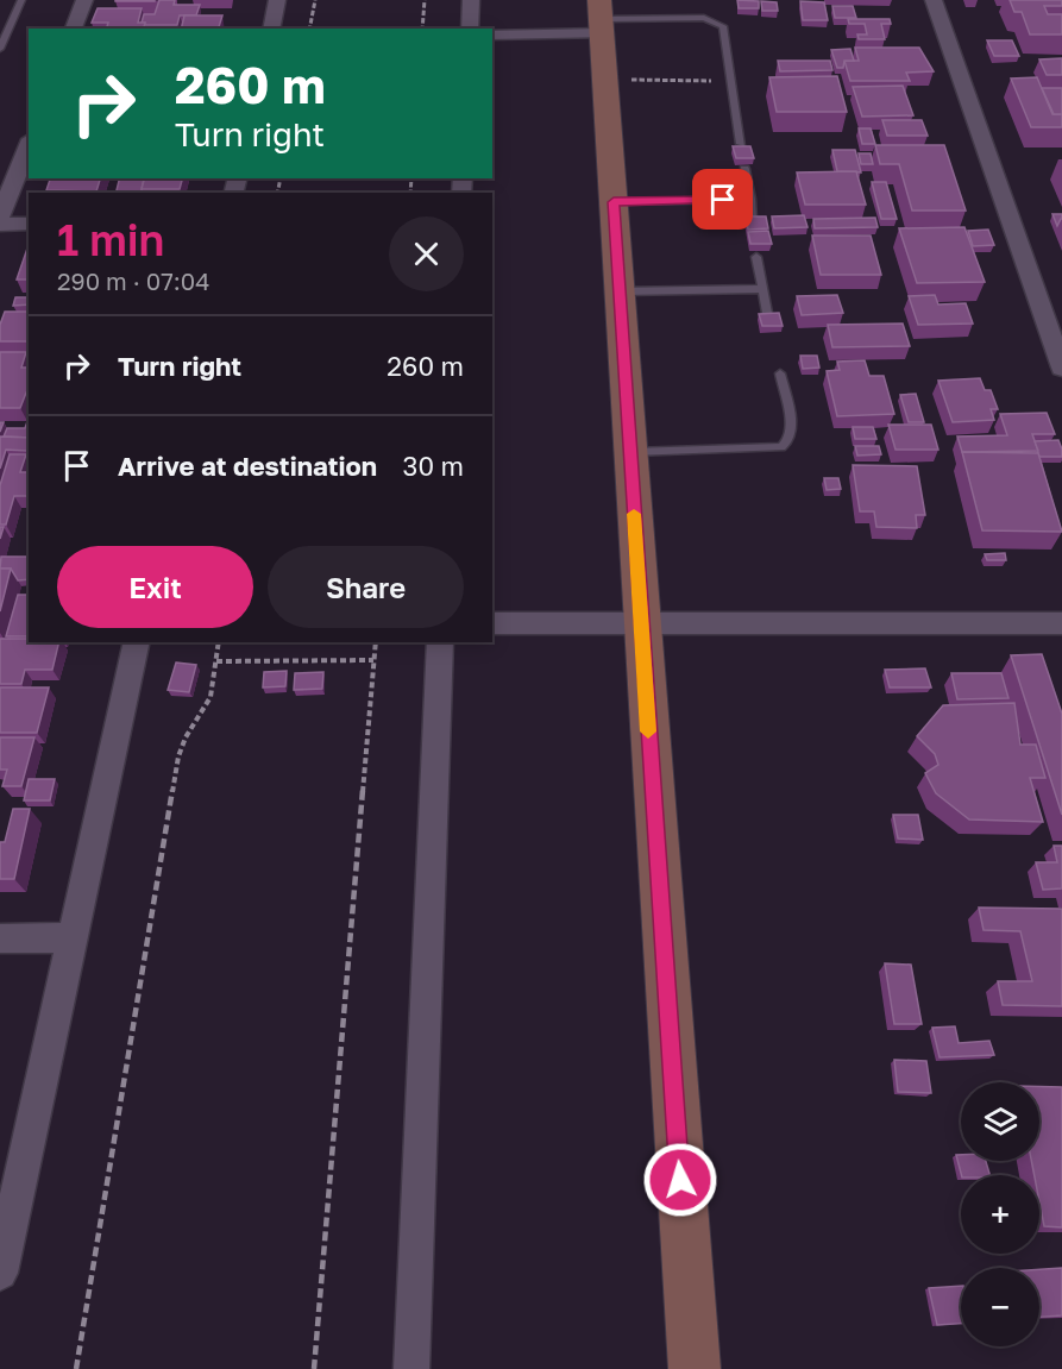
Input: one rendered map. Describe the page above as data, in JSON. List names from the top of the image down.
{
  "page": {
    "turn": ["260 m", "Turn right"],
    "heading": ["1 min", "290 m · 07:04"],
    "list": [
      {
        "name": "Turn right",
        "value": "260 m"
      },
      {
        "name": "Arrive at destination",
        "value": "30 m"
      }
    ],
    "buttons": ["Exit", "Share"],
    "map_buttons": ["+", "−"]
  }
}
